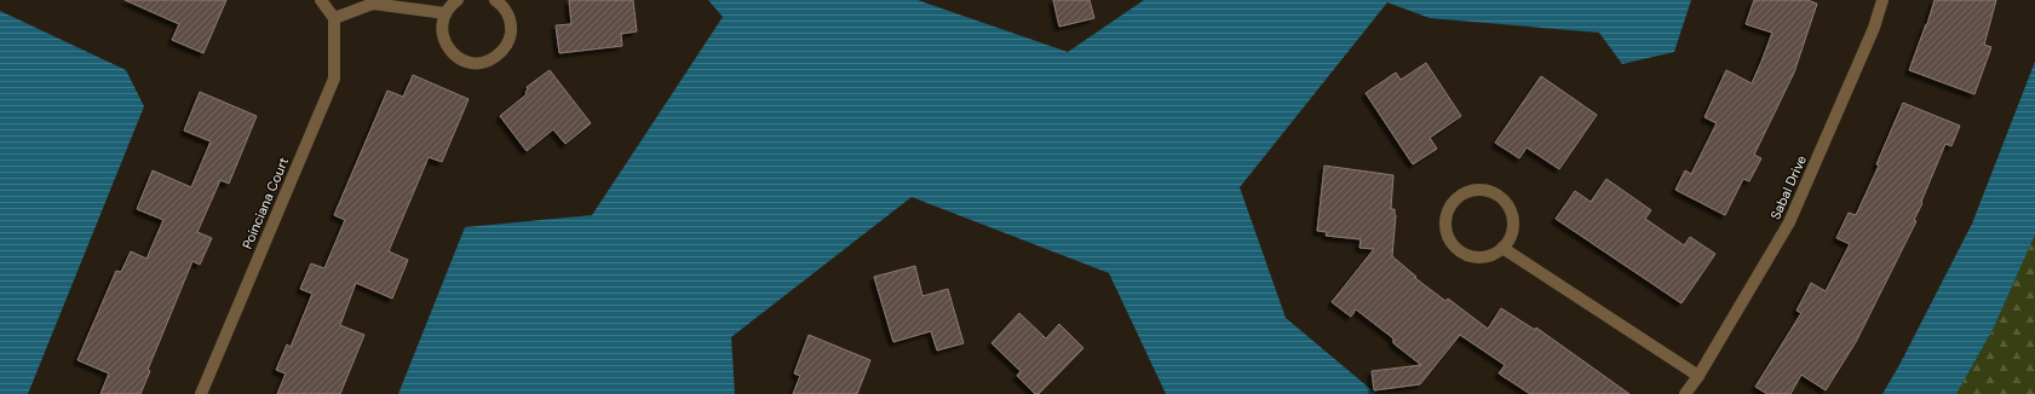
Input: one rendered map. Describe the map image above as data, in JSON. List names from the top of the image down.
{
  "streets": {
    "street": ["Sabal Drive", "Poinciana Court"]
  }
}
